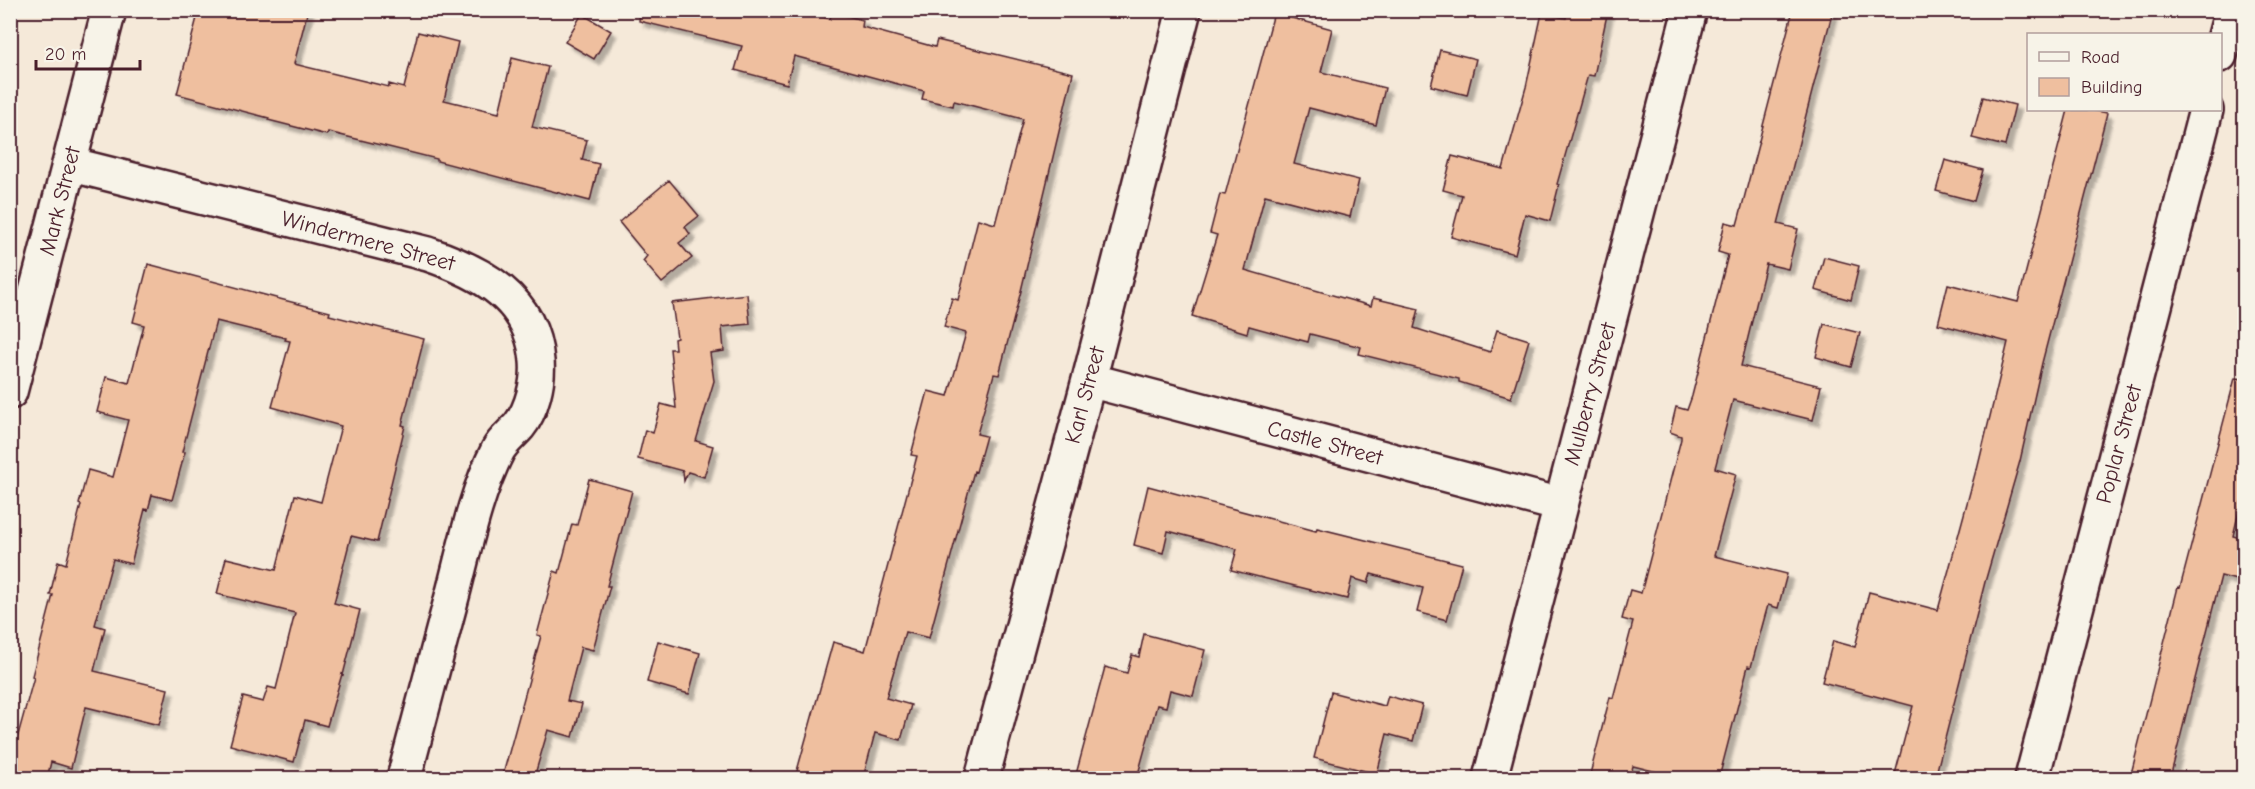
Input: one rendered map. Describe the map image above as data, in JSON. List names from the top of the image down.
{
  "streets": {
    "street": [
      "Mark Street",
      "Windermere Street",
      "Mulberry Street",
      "Karl Street",
      "Castle Street",
      "Poplar Street"
    ]
  },
  "crossings": [
    ["Mark Street", "Windermere Street"],
    ["Mulberry Street", "Castle Street"],
    ["Karl Street", "Castle Street"]
  ],
  "legend": ["Road", "Building"],
  "scale_bar": "20 m"
}
